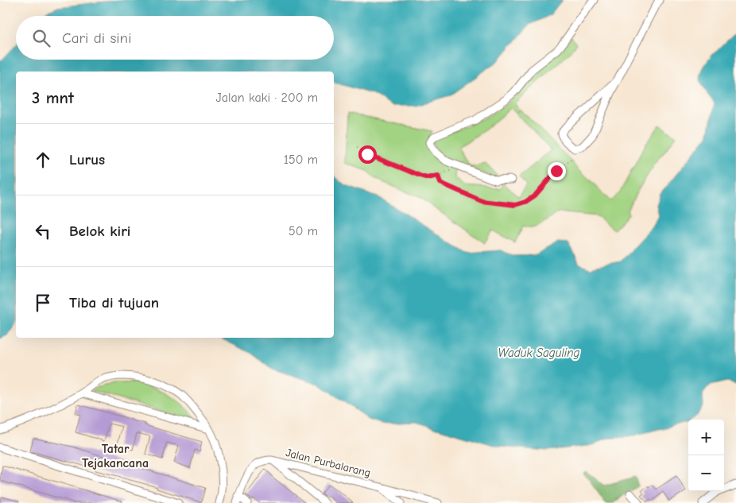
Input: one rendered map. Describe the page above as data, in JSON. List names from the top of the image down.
{
  "streets": {
    "street": ["Jalan Purbalarang"]
  },
  "districts": ["Tatar Tejakancana"],
  "water": ["Waduk Saguling"],
  "page": {
    "search": "Cari di sini",
    "heading": ["3 mnt", "Jalan kaki · 200 m"],
    "list": [
      ["Lurus", "150 m"],
      ["Belok kiri", "50 m"],
      "Tiba di tujuan"
    ],
    "map_buttons": ["+", "−"]
  }
}
